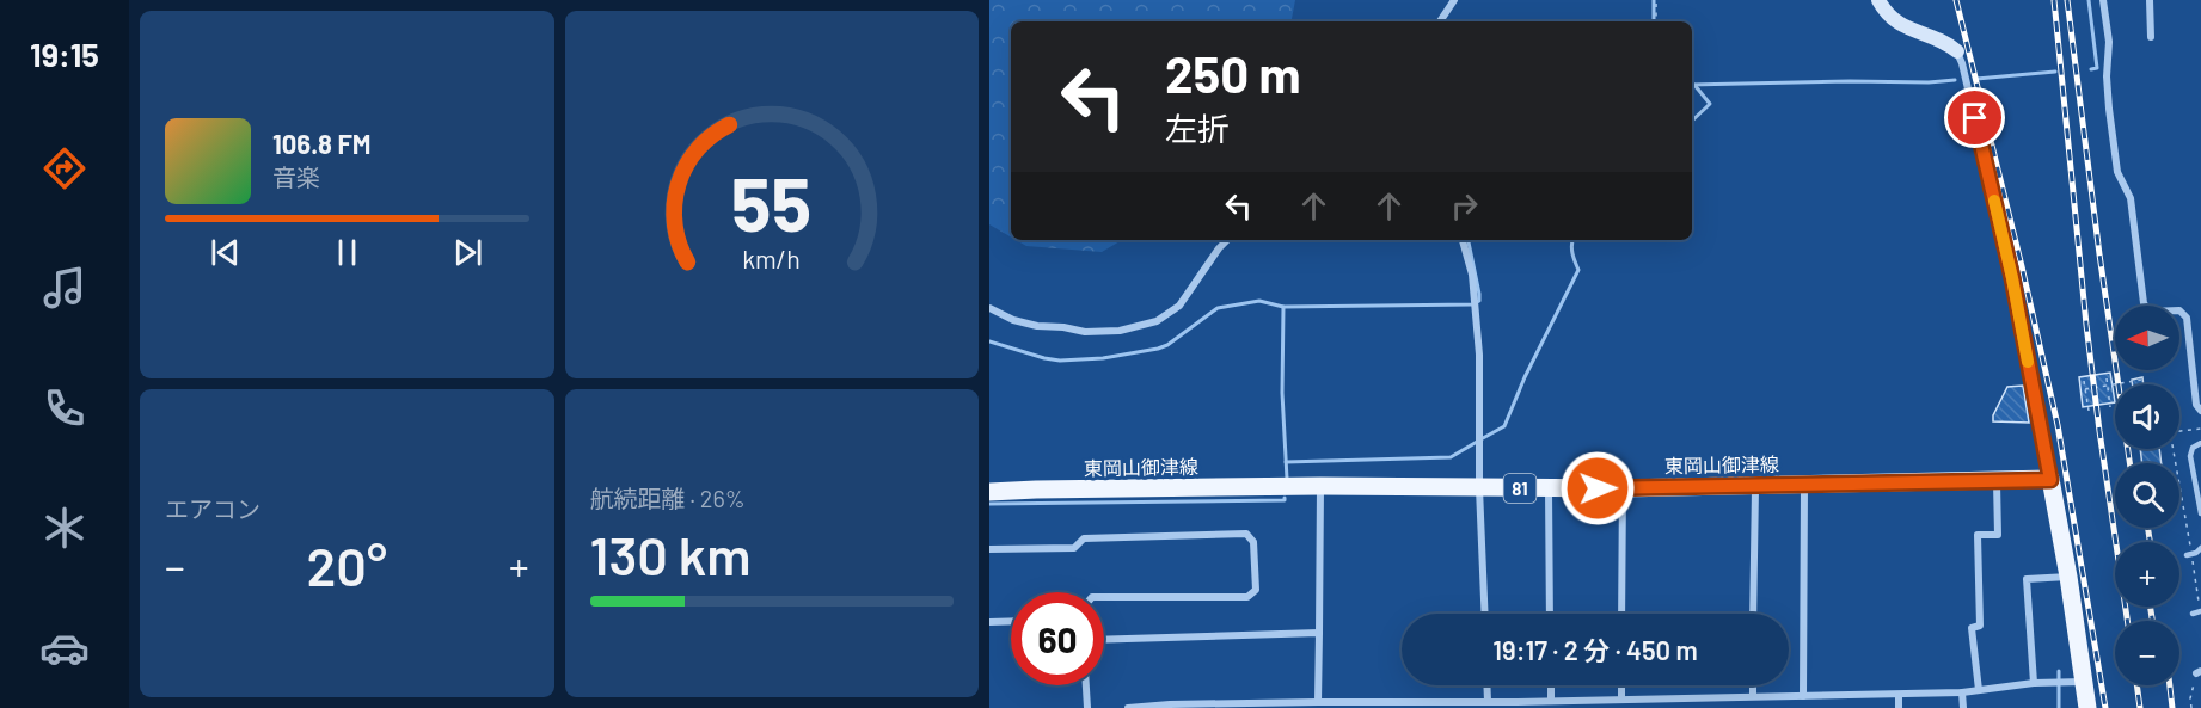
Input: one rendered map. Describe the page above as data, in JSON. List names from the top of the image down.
{
  "streets": {
    "main road": ["東岡山御津線", "81"]
  },
  "north": "left",
  "page": {
    "tabs": "19:15",
    "turn": ["250 m", "左折"],
    "song": ["106.8 FM", "音楽"],
    "map_buttons": ["+", "−"],
    "tile": [
      "エアコン",
      ["航続距離 · 26%", "130 km"]
    ],
    "heat": ["−", "20°", "+"],
    "limit": "60",
    "trip": "19:17 · 2 分 · 450 m",
    "gauge": ["55", "km/h"]
  }
}
